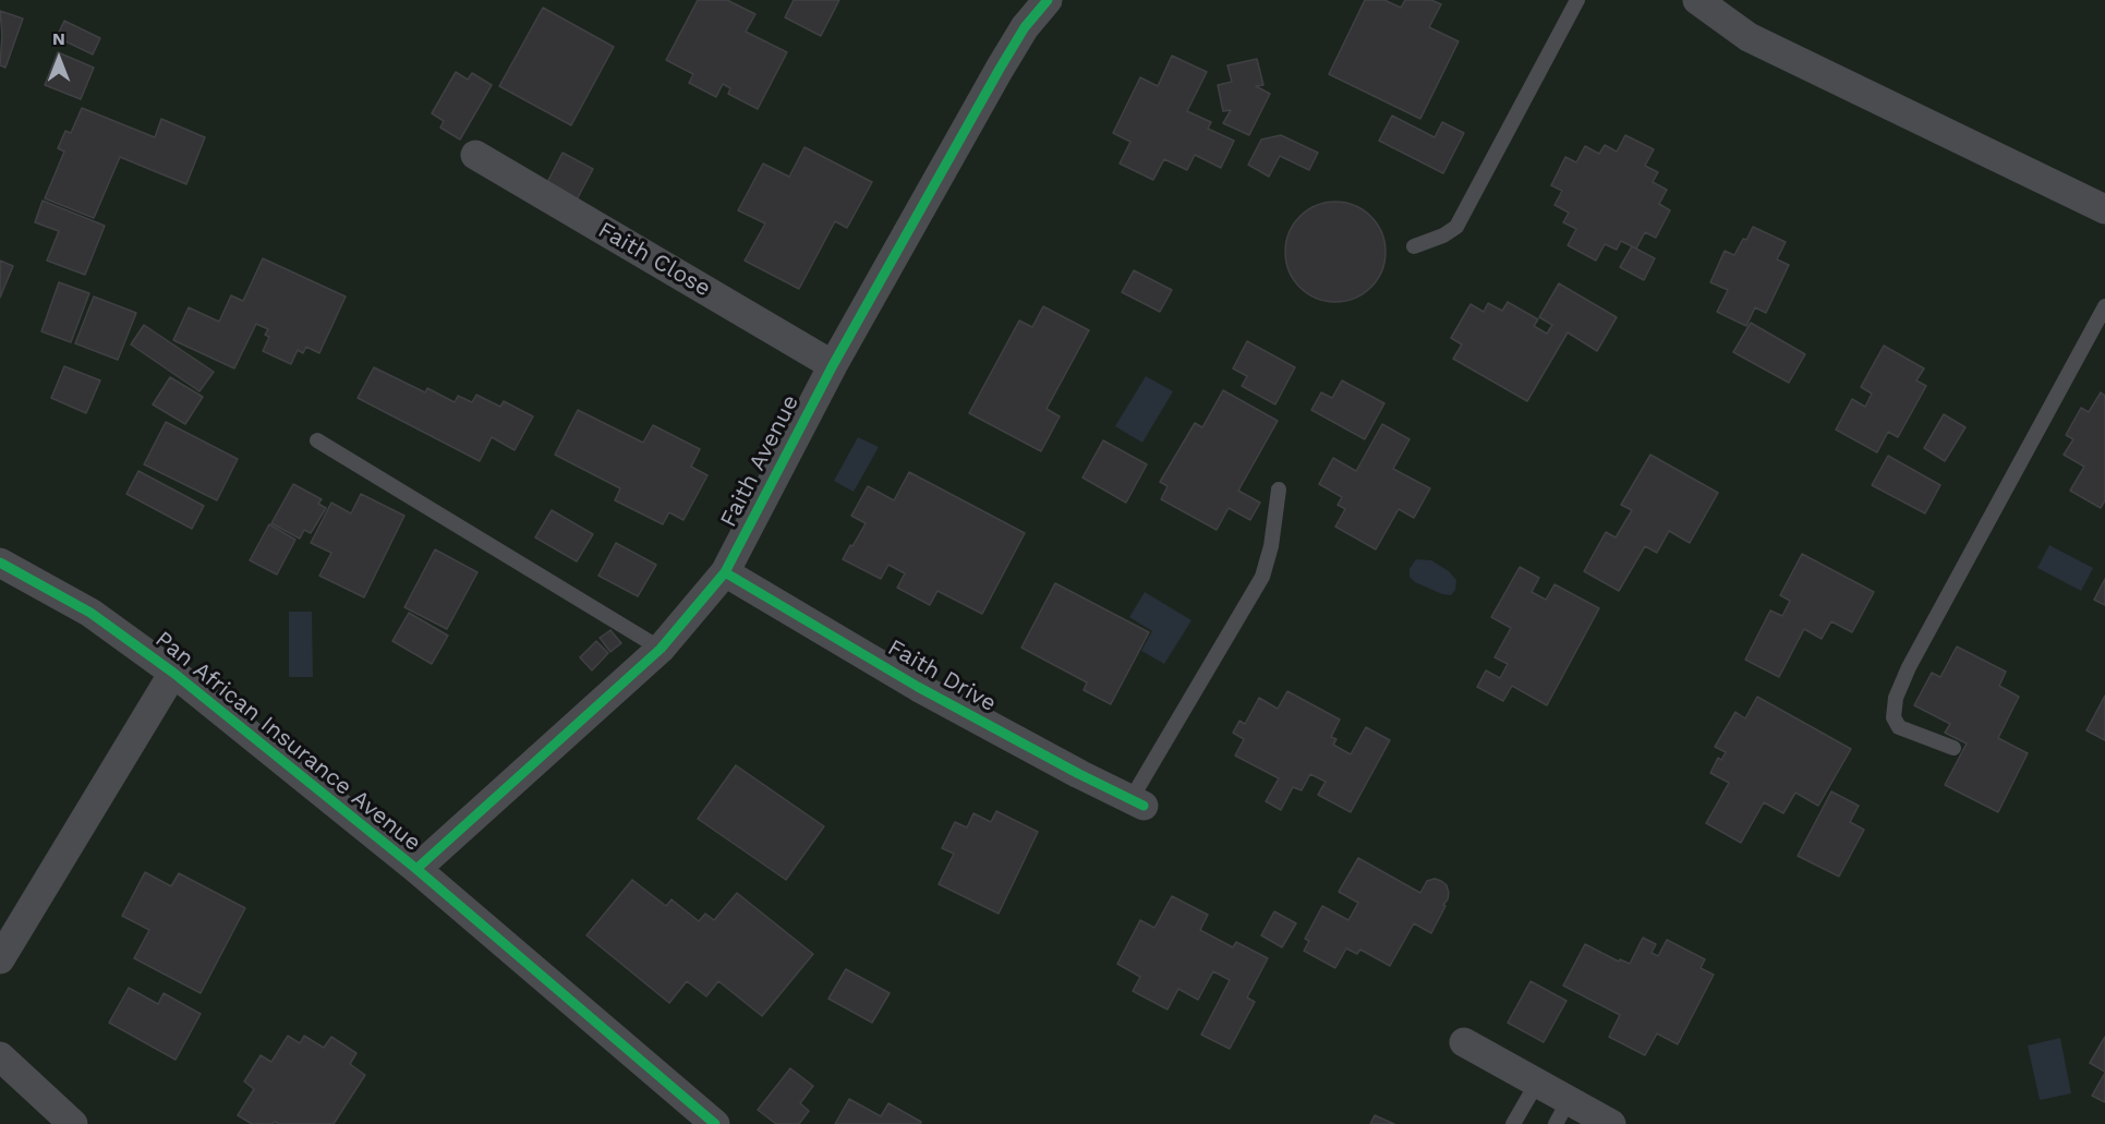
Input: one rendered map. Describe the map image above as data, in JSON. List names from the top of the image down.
{
  "streets": {
    "street": [
      "Faith Close",
      "Faith Avenue",
      "Faith Drive",
      "Pan African Insurance Avenue"
    ]
  },
  "crossings": [
    ["Faith Close", "Faith Avenue"],
    ["Faith Avenue", "Faith Drive"],
    ["Faith Avenue", "Pan African Insurance Avenue"]
  ],
  "north": "top"
}
